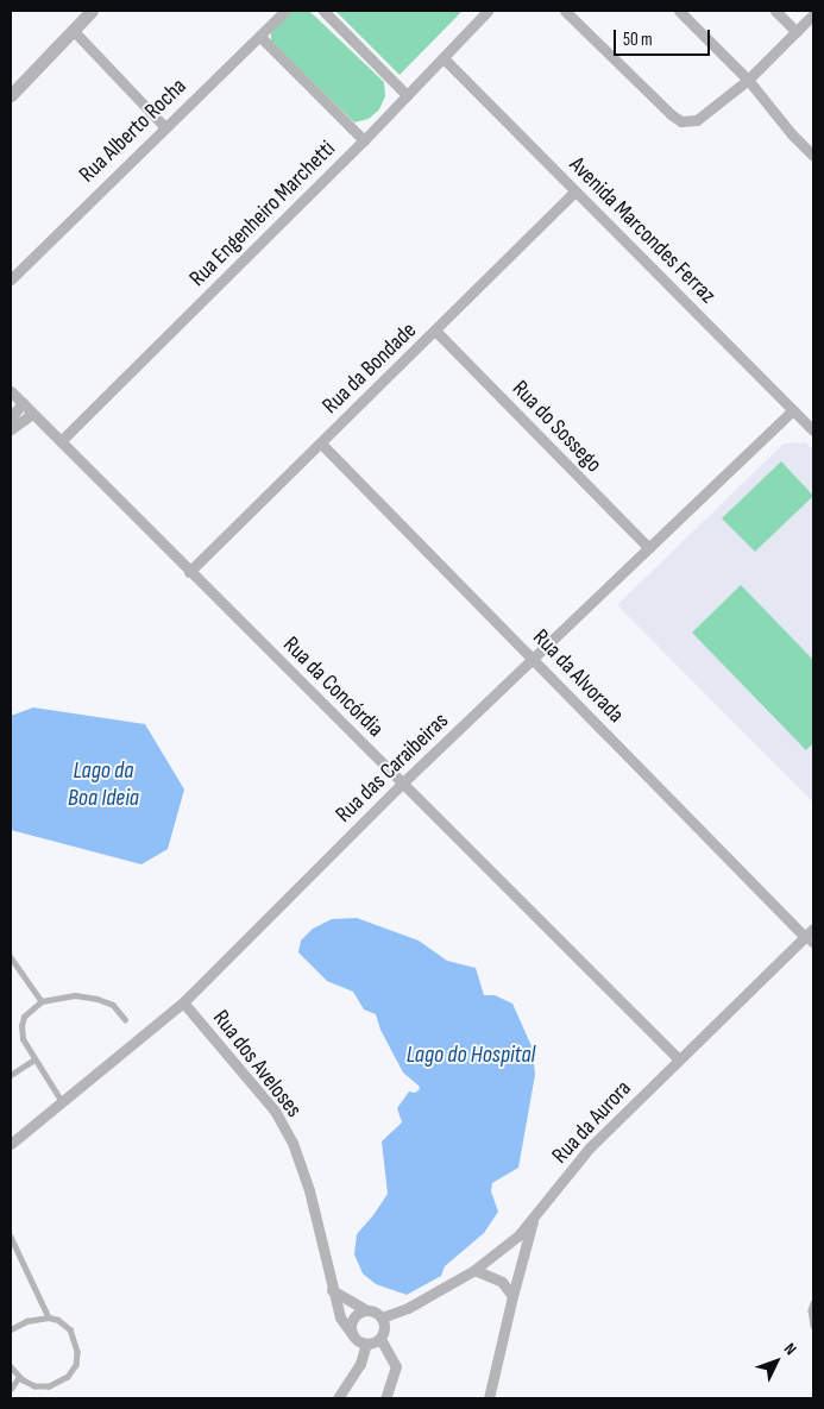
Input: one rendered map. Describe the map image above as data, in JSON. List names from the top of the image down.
{
  "streets": {
    "street": [
      "Rua Alberto Rocha",
      "Rua Engenheiro Marchetti",
      "Avenida Marcondes Ferraz",
      "Rua da Bondade",
      "Rua do Sossego",
      "Rua da Alvorada",
      "Rua da Concórdia",
      "Rua das Caraibeiras",
      "Rua dos Aveloses",
      "Rua da Aurora"
    ]
  },
  "crossings": [
    ["Rua Engenheiro Marchetti", "Avenida Marcondes Ferraz"],
    ["Rua Engenheiro Marchetti", "Rua da Concórdia"],
    ["Avenida Marcondes Ferraz", "Rua da Bondade"],
    ["Avenida Marcondes Ferraz", "Rua das Caraibeiras"],
    ["Rua da Bondade", "Rua do Sossego"],
    ["Rua da Bondade", "Rua da Alvorada"],
    ["Rua da Bondade", "Rua da Concórdia"],
    ["Rua do Sossego", "Rua das Caraibeiras"],
    ["Rua da Alvorada", "Rua das Caraibeiras"],
    ["Rua da Alvorada", "Rua da Aurora"],
    ["Rua da Concórdia", "Rua das Caraibeiras"],
    ["Rua da Concórdia", "Rua da Aurora"],
    ["Rua das Caraibeiras", "Rua dos Aveloses"],
    ["Rua dos Aveloses", "Rua da Aurora"]
  ],
  "water": ["Lago da Boa Ideia", "Lago do Hospital"],
  "scale_bar": "50 m",
  "north": "top right"
}
